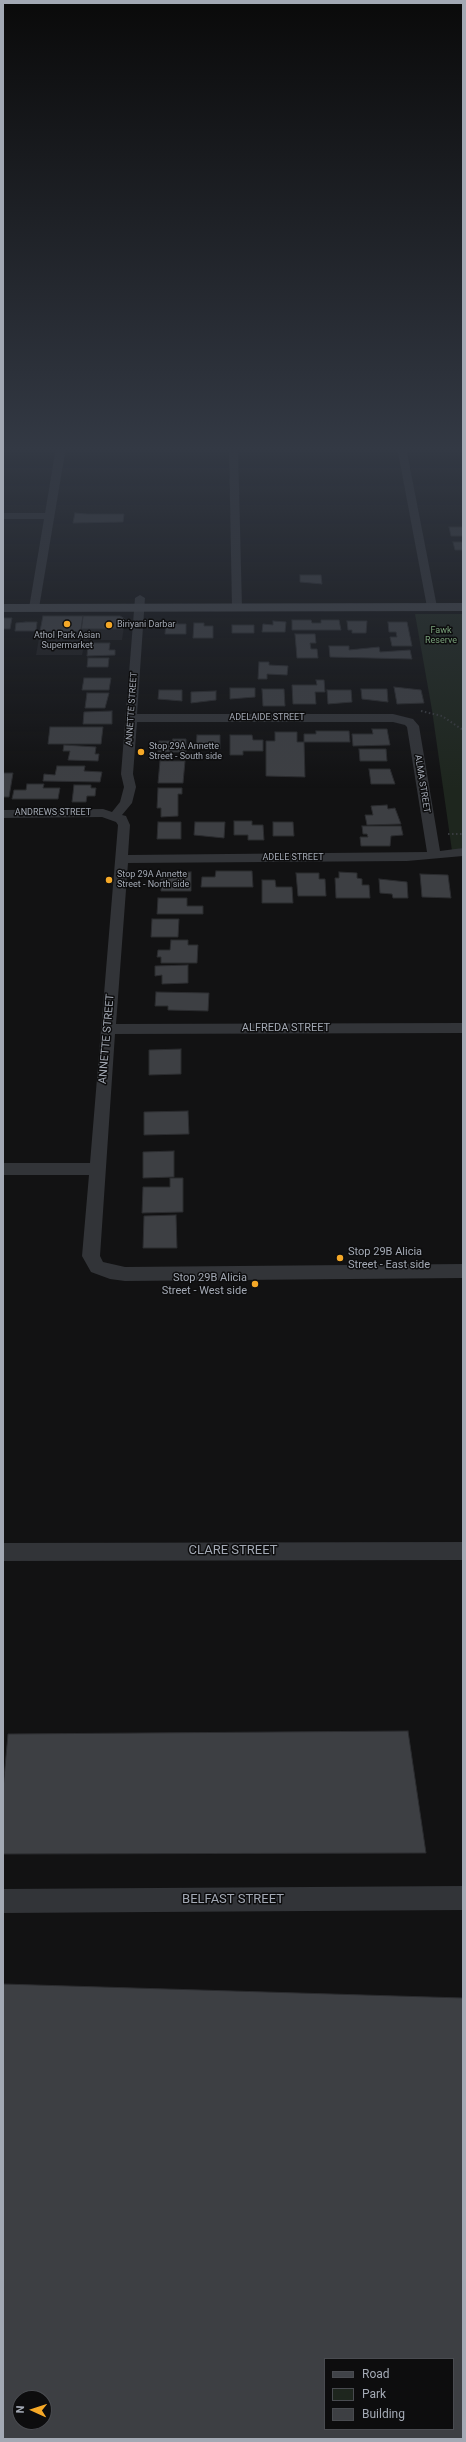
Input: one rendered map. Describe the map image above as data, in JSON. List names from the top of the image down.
{
  "streets": {
    "street": [
      "ANNETTE STREET",
      "ADELAIDE STREET",
      "ALMA STREET",
      "ANDREWS STREET",
      "ADELE STREET",
      "ALFREDA STREET",
      "CLARE STREET",
      "BELFAST STREET"
    ]
  },
  "crossings": [
    ["ANNETTE STREET", "ADELAIDE STREET"],
    ["ANNETTE STREET", "ANDREWS STREET"],
    ["ANNETTE STREET", "ADELE STREET"],
    ["ANNETTE STREET", "ALFREDA STREET"],
    ["ADELAIDE STREET", "ALMA STREET"],
    ["ALMA STREET", "ADELE STREET"]
  ],
  "parks": ["Fawk Reserve"],
  "places": [
    "Athol Park Asian Supermarket",
    "Biriyani Darbar",
    "Stop 29A Annette Street - South side",
    "Stop 29A Annette Street - North side",
    "Stop 29B Alicia Street - East side",
    "Stop 29B Alicia Street - West side"
  ],
  "legend": ["Road", "Park", "Building"],
  "north": "left"
}
